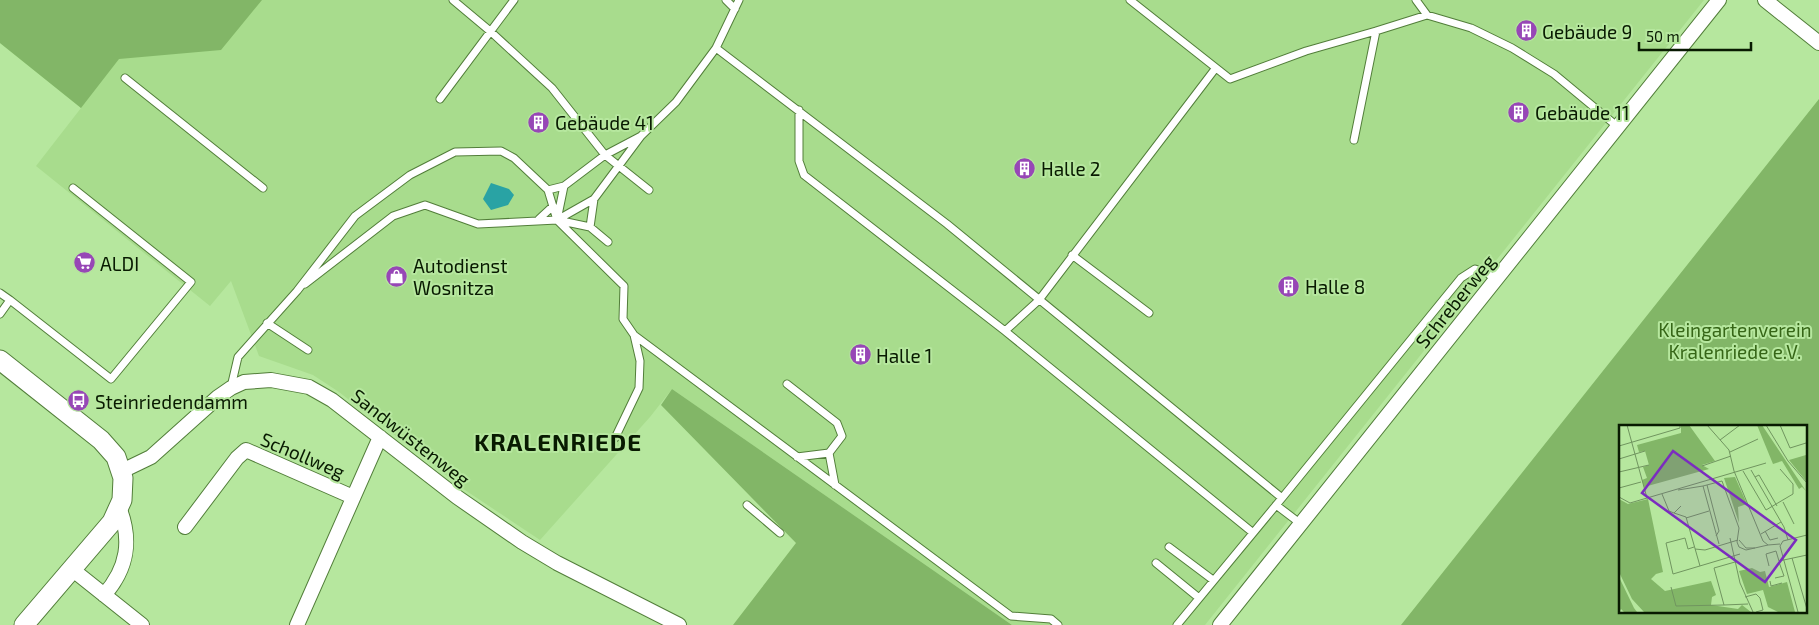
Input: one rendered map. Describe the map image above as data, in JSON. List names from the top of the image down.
{
  "streets": {
    "street": ["Schreberweg", "Sandwüstenweg", "Schollweg"]
  },
  "crossings": [
    ["Sandwüstenweg", "Schollweg"]
  ],
  "districts": ["KRALENRIEDE"],
  "parks": ["Kleingartenverein Kralenriede e.V."],
  "places": {
    "building": [
      "Gebäude 9",
      "Gebäude 11",
      "Gebäude 41",
      "Halle 2",
      "Halle 8",
      "Halle 1"
    ],
    "supermarket": ["ALDI"],
    "shop": ["Autodienst Wosnitza"],
    "bus stop": ["Steinriedendamm"]
  },
  "scale_bar": "50 m"
}
